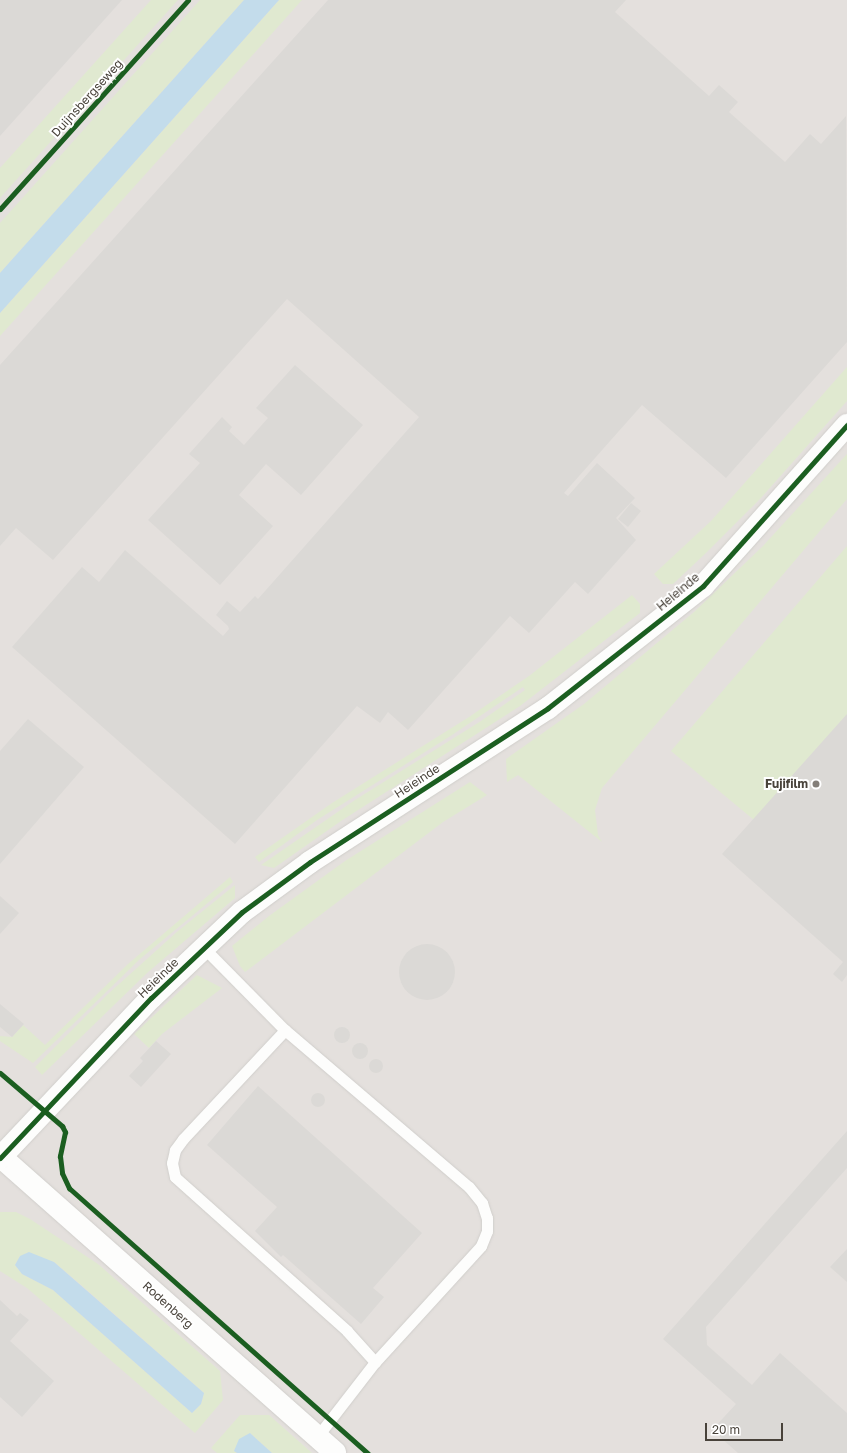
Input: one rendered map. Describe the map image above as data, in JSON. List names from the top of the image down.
{
  "streets": {
    "street": ["Heieinde", "Rodenberg"],
    "cycle path": ["Duijnsbergseweg"]
  },
  "crossings": [
    ["Heieinde", "Rodenberg"]
  ],
  "places": ["Fujifilm"],
  "scale_bar": "20 m"
}
